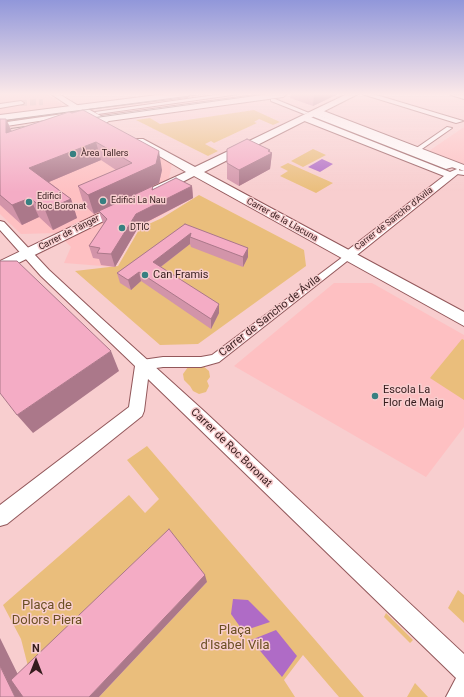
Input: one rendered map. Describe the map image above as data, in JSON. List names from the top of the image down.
{
  "streets": {
    "street": [
      "Carrer de Sancho d'Avila",
      "Carrer de la Llacuna",
      "Carrer de Tànger",
      "Carrer de Sancho de Ávila",
      "Carrer de Roc Boronat"
    ]
  },
  "crossings": [
    ["Carrer de Sancho d'Avila", "Carrer de la Llacuna"],
    ["Carrer de Sancho d'Avila", "Carrer de Sancho de Ávila"],
    ["Carrer de Tànger", "Carrer de Roc Boronat"],
    ["Carrer de Sancho de Ávila", "Carrer de Roc Boronat"]
  ],
  "parks": ["Plaça de Dolors Piera", "Plaça d'Isabel Vila"],
  "places": [
    "Àrea Tallers",
    "Edifici La Nau",
    "Edifici Roc Boronat",
    "DTIC",
    "Can Framis",
    "Escola La Flor de Maig"
  ],
  "north": "top"
}
